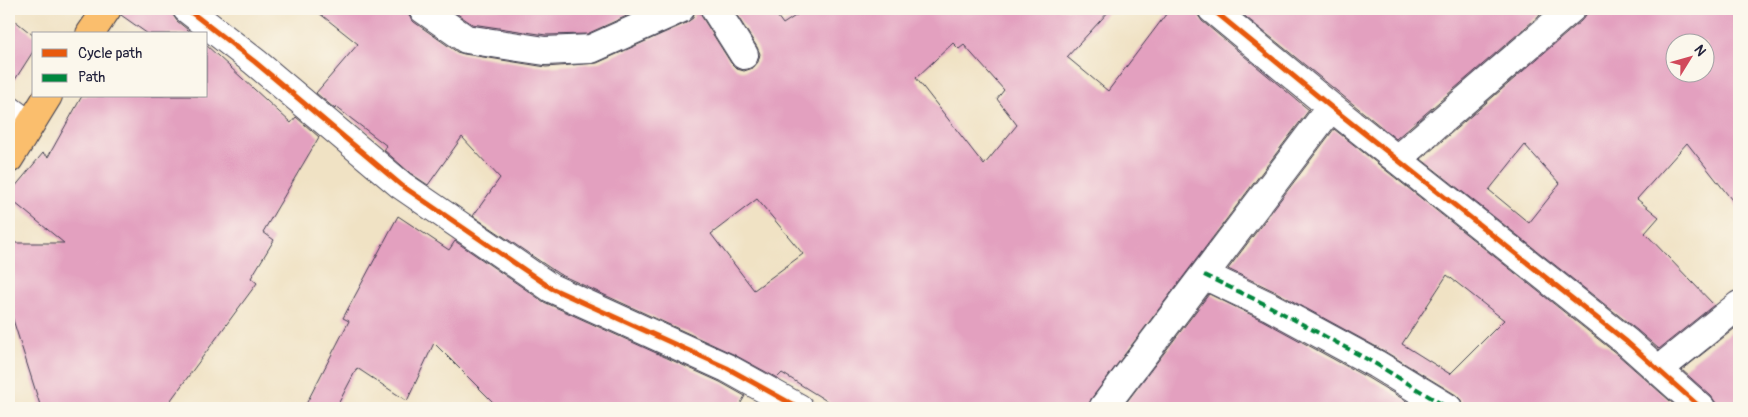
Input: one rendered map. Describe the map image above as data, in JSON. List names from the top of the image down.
{
  "legend": ["Cycle path", "Path"],
  "north": "top right"
}
